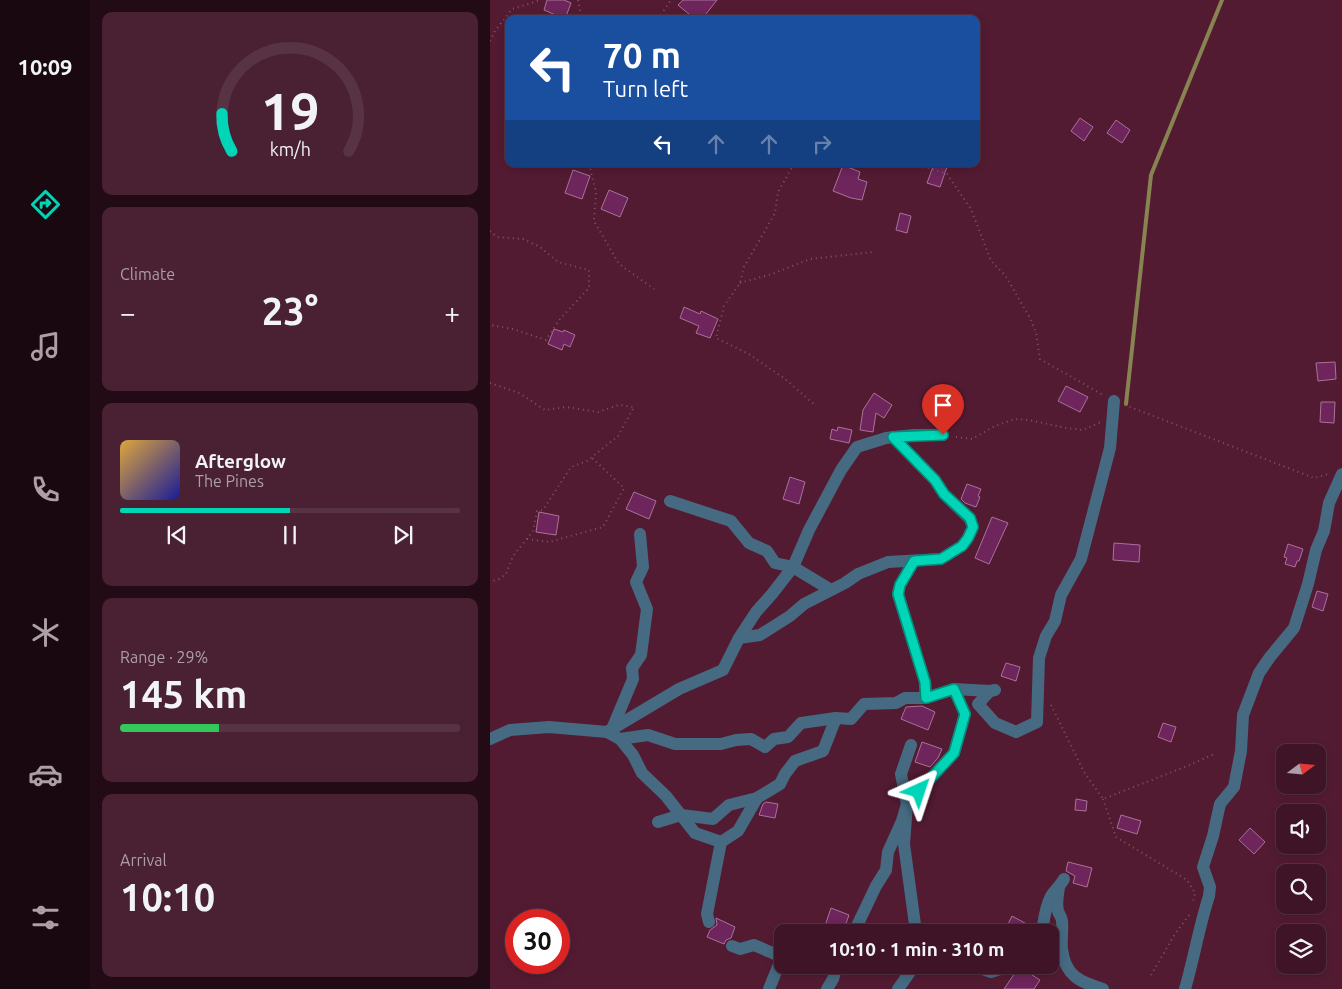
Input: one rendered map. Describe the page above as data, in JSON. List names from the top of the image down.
{
  "north": "right",
  "page": {
    "tabs": "10:09",
    "turn": ["70 m", "Turn left"],
    "tile": [
      "Climate",
      ["Range · 29%", "145 km"],
      ["Arrival", "10:10"]
    ],
    "heat": ["−", "23°", "+"],
    "song": ["Afterglow", "The Pines"],
    "limit": "30",
    "trip": "10:10 · 1 min · 310 m",
    "gauge": ["19", "km/h"]
  }
}
